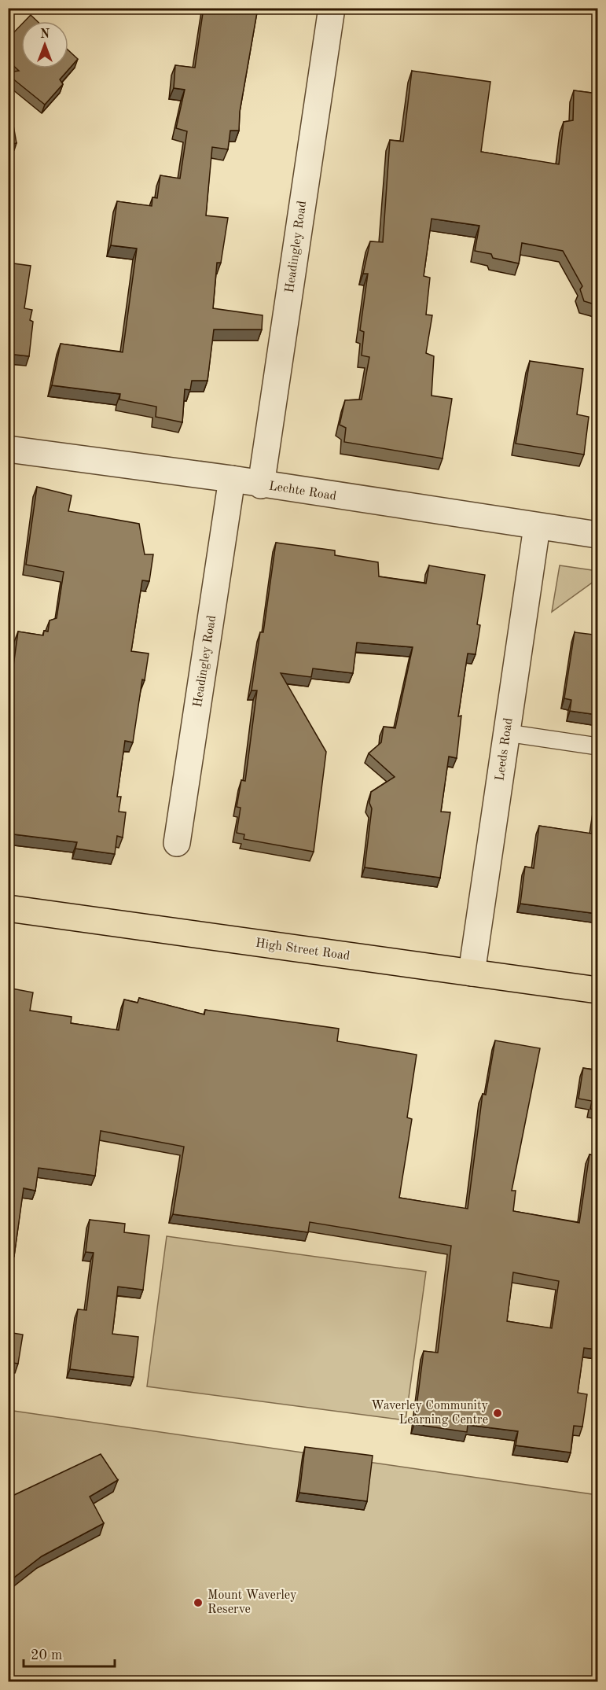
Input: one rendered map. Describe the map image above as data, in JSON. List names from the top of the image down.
{
  "streets": {
    "main road": ["High Street Road"],
    "street": ["Headingley Road", "Lechte Road", "Leeds Road"]
  },
  "crossings": [
    ["Headingley Road", "Lechte Road"],
    ["Lechte Road", "Leeds Road"],
    ["Leeds Road", "High Street Road"]
  ],
  "places": ["Waverley Community Learning Centre", "Mount Waverley Reserve"],
  "scale_bar": "20 m",
  "north": "top"
}
